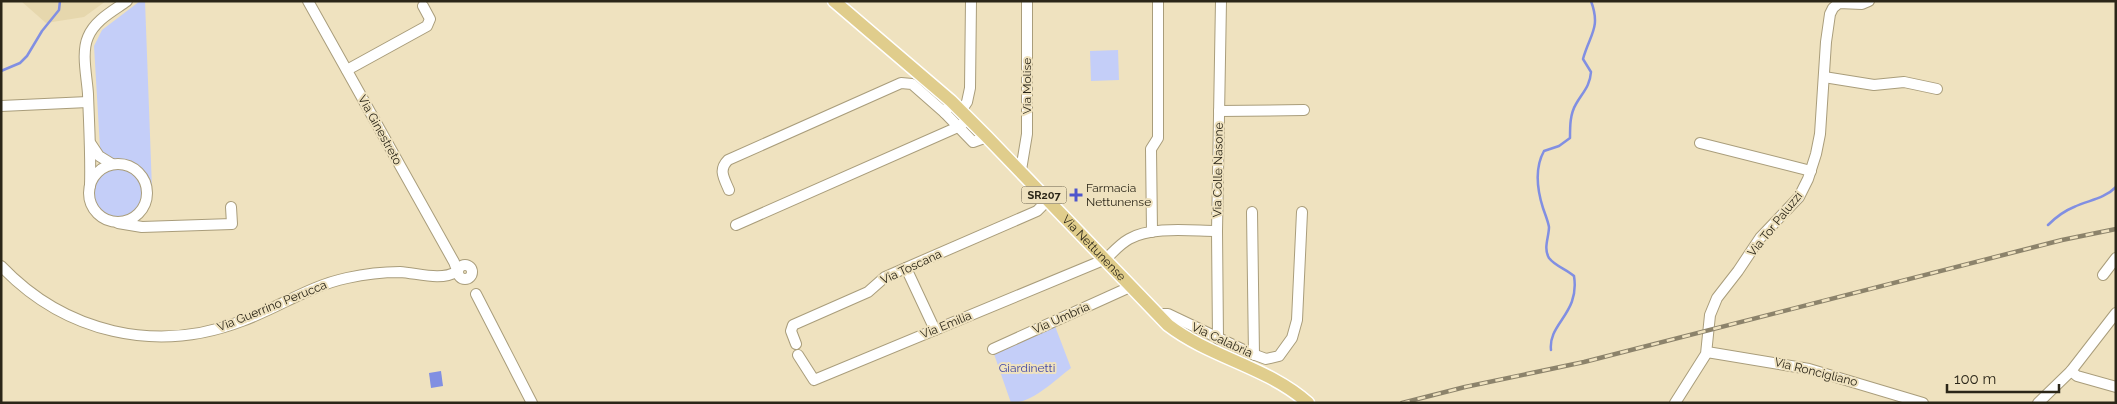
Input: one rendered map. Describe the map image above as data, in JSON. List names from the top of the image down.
{
  "streets": {
    "main road": ["SR207", "Via Nettunense"],
    "street": [
      "Via Molise",
      "Via Ginestreto",
      "Via Colle Nasone",
      "Via Tor Paluzzi",
      "Via Toscana",
      "Via Guerrino Perucca",
      "Via Umbria",
      "Via Emilia",
      "Via Calabria",
      "Via Roncigliano"
    ]
  },
  "crossings": [
    ["Via Molise", "Via Nettunense"],
    ["Via Ginestreto", "Via Guerrino Perucca"],
    ["Via Colle Nasone", "Via Emilia"],
    ["Via Colle Nasone", "Via Calabria"],
    ["Via Tor Paluzzi", "Via Roncigliano"],
    ["Via Nettunense", "Via Toscana"],
    ["Via Nettunense", "Via Umbria"],
    ["Via Nettunense", "Via Emilia"],
    ["Via Nettunense", "Via Calabria"]
  ],
  "parks": ["Giardinetti"],
  "places": {
    "health": ["Farmacia Nettunense"]
  },
  "scale_bar": "100 m"
}
